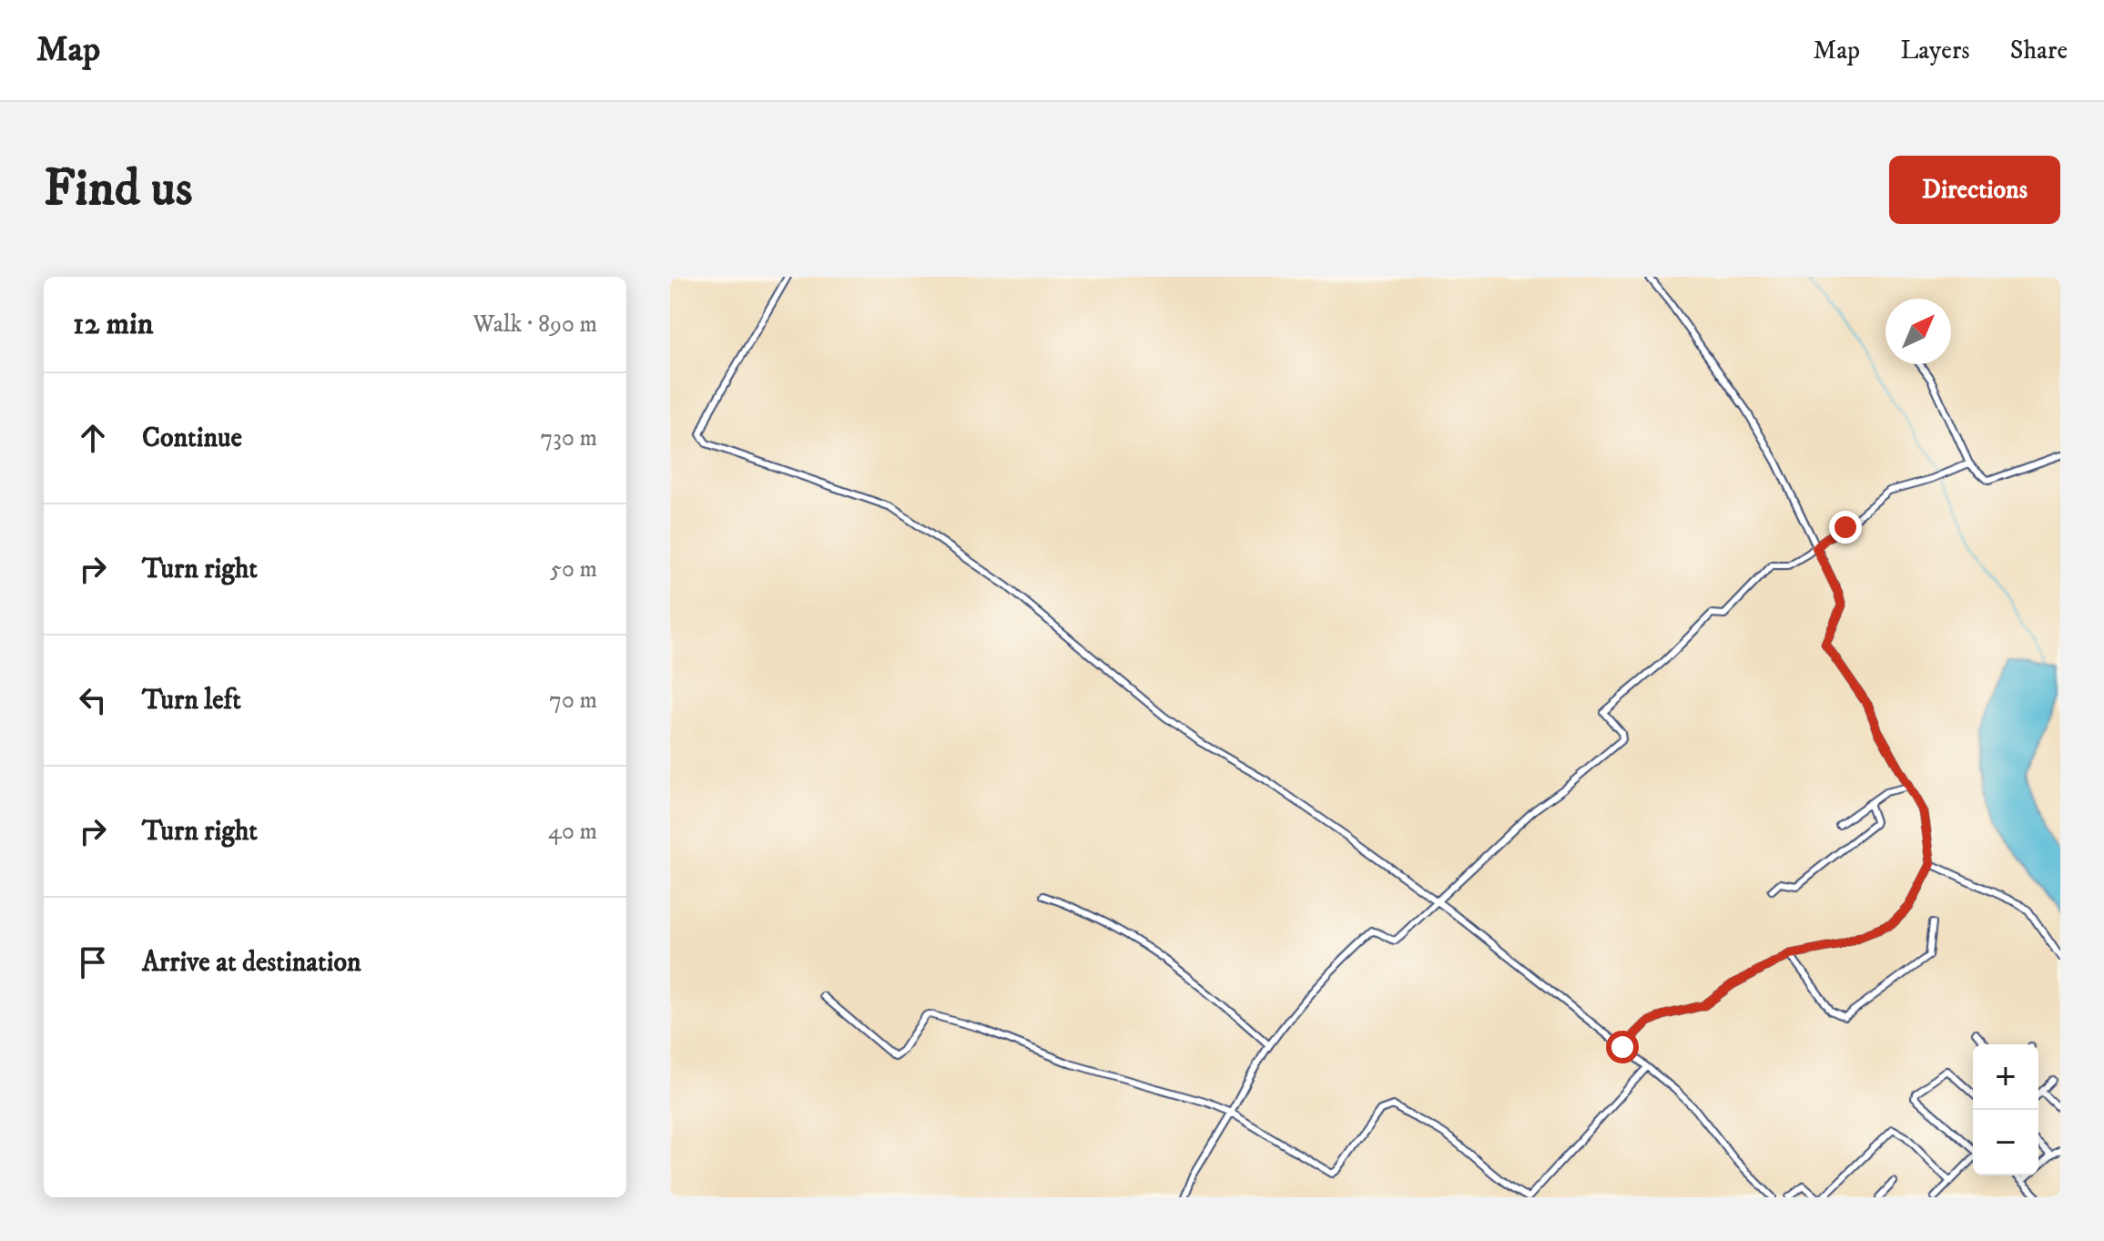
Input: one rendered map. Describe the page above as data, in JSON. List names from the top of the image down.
{
  "north": "top right",
  "page": {
    "header": "Map",
    "nav": ["Map", "Layers", "Share"],
    "buttons": "Directions",
    "title": "Find us",
    "heading": ["12 min", "Walk · 890 m"],
    "list": [
      ["Continue", "730 m"],
      ["Turn right", "50 m"],
      ["Turn left", "70 m"],
      ["Turn right", "40 m"],
      "Arrive at destination"
    ],
    "map_buttons": ["+", "−"]
  }
}
